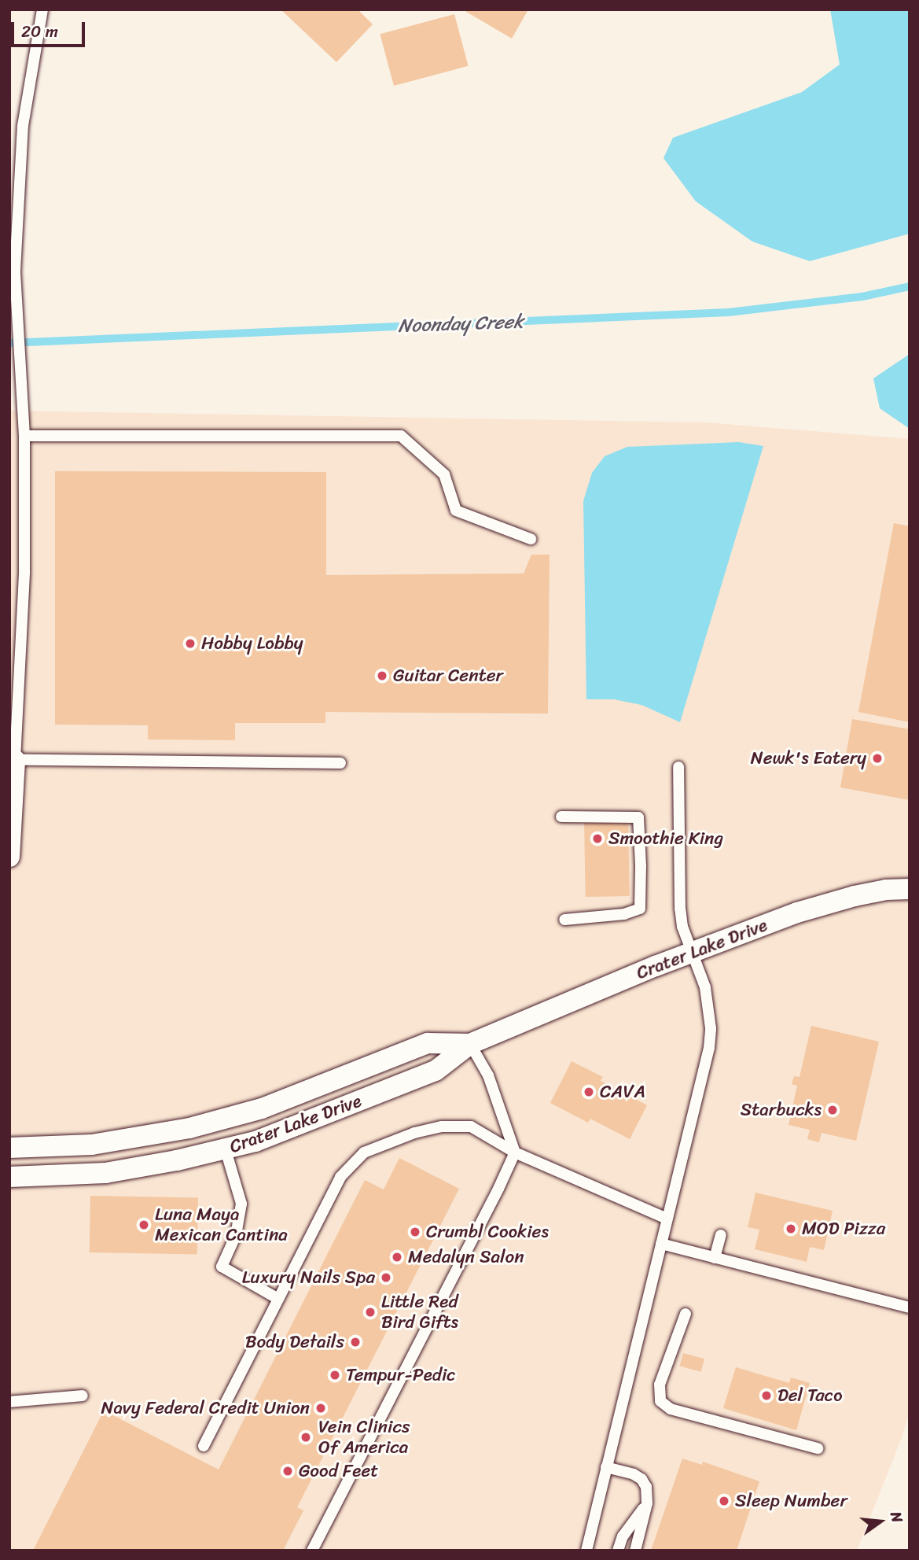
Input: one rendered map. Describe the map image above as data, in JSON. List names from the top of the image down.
{
  "streets": {
    "street": ["Crater Lake Drive"]
  },
  "water": ["Noonday Creek"],
  "places": [
    "Hobby Lobby",
    "Guitar Center",
    "Newk's Eatery",
    "Smoothie King",
    "CAVA",
    "Starbucks",
    "Luna Maya Mexican Cantina",
    "MOD Pizza",
    "Crumbl Cookies",
    "Medalyn Salon",
    "Luxury Nails Spa",
    "Little Red Bird Gifts",
    "Body Details",
    "Tempur-Pedic",
    "Del Taco",
    "Navy Federal Credit Union",
    "Vein Clinics Of America",
    "Good Feet",
    "Sleep Number"
  ],
  "scale_bar": "20 m",
  "north": "right"
}
